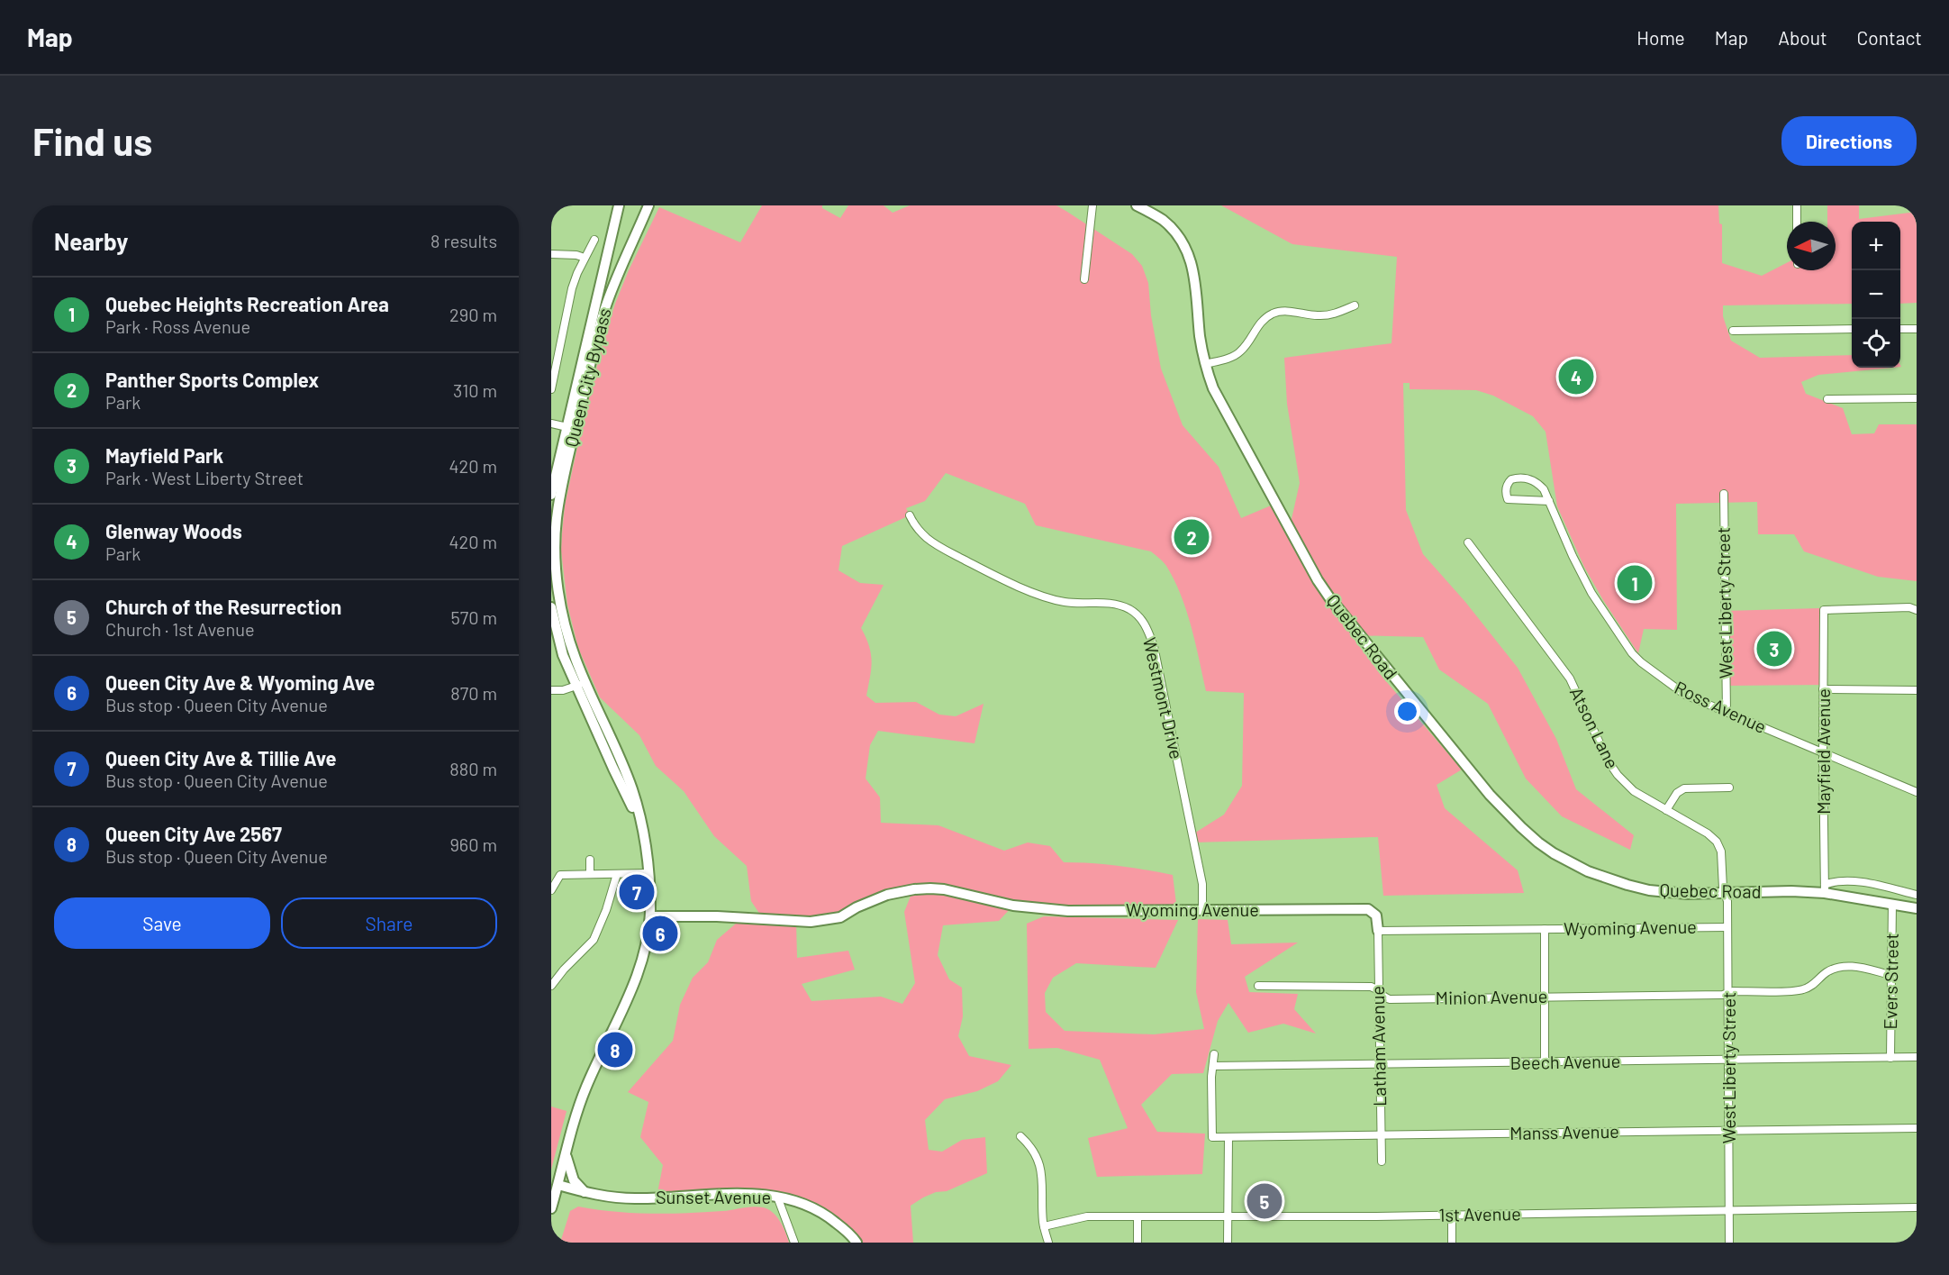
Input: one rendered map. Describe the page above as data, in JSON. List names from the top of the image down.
{
  "streets": {
    "street": [
      "Queen City Bypass",
      "West Liberty Street",
      "Quebec Road",
      "Westmont Drive",
      "Ross Avenue",
      "Atson Lane",
      "Mayfield Avenue",
      "Wyoming Avenue",
      "Evers Street",
      "Minion Avenue",
      "Latham Avenue",
      "Beech Avenue",
      "Manss Avenue",
      "Sunset Avenue",
      "1st Avenue"
    ]
  },
  "crossings": [
    ["West Liberty Street", "Quebec Road"],
    ["West Liberty Street", "Ross Avenue"],
    ["West Liberty Street", "Atson Lane"],
    ["West Liberty Street", "Wyoming Avenue"],
    ["West Liberty Street", "Minion Avenue"],
    ["West Liberty Street", "Beech Avenue"],
    ["West Liberty Street", "Manss Avenue"],
    ["West Liberty Street", "1st Avenue"],
    ["Quebec Road", "Atson Lane"],
    ["Quebec Road", "Mayfield Avenue"],
    ["Quebec Road", "Evers Street"],
    ["Westmont Drive", "Wyoming Avenue"],
    ["Ross Avenue", "Mayfield Avenue"],
    ["Wyoming Avenue", "Latham Avenue"],
    ["Evers Street", "Minion Avenue"],
    ["Evers Street", "Beech Avenue"],
    ["Minion Avenue", "Latham Avenue"],
    ["Latham Avenue", "Beech Avenue"],
    ["Latham Avenue", "Manss Avenue"],
    ["Beech Avenue", "Manss Avenue"]
  ],
  "north": "left",
  "page": {
    "header": "Map",
    "nav": [
      "Home",
      "Map",
      "About",
      "Contact"
    ],
    "buttons": [
      "Directions",
      ["Save", "Share"]
    ],
    "title": "Find us",
    "heading": ["Nearby", "8 results"],
    "map_buttons": ["+", "−"],
    "list": [
      {
        "mark": "1",
        "name": "Quebec Heights Recreation Area",
        "note": "Park · Ross Avenue",
        "value": "290 m"
      },
      {
        "mark": "2",
        "name": "Panther Sports Complex",
        "note": "Park",
        "value": "310 m"
      },
      {
        "mark": "3",
        "name": "Mayfield Park",
        "note": "Park · West Liberty Street",
        "value": "420 m"
      },
      {
        "mark": "4",
        "name": "Glenway Woods",
        "note": "Park",
        "value": "420 m"
      },
      {
        "mark": "5",
        "name": "Church of the Resurrection",
        "note": "Church · 1st Avenue",
        "value": "570 m"
      },
      {
        "mark": "6",
        "name": "Queen City Ave & Wyoming Ave",
        "note": "Bus stop · Queen City Avenue",
        "value": "870 m"
      },
      {
        "mark": "7",
        "name": "Queen City Ave & Tillie Ave",
        "note": "Bus stop · Queen City Avenue",
        "value": "880 m"
      },
      {
        "mark": "8",
        "name": "Queen City Ave 2567",
        "note": "Bus stop · Queen City Avenue",
        "value": "960 m"
      }
    ],
    "pins": [
      "4",
      "2",
      "1",
      "3",
      "7",
      "6",
      "8",
      "5"
    ]
  }
}
